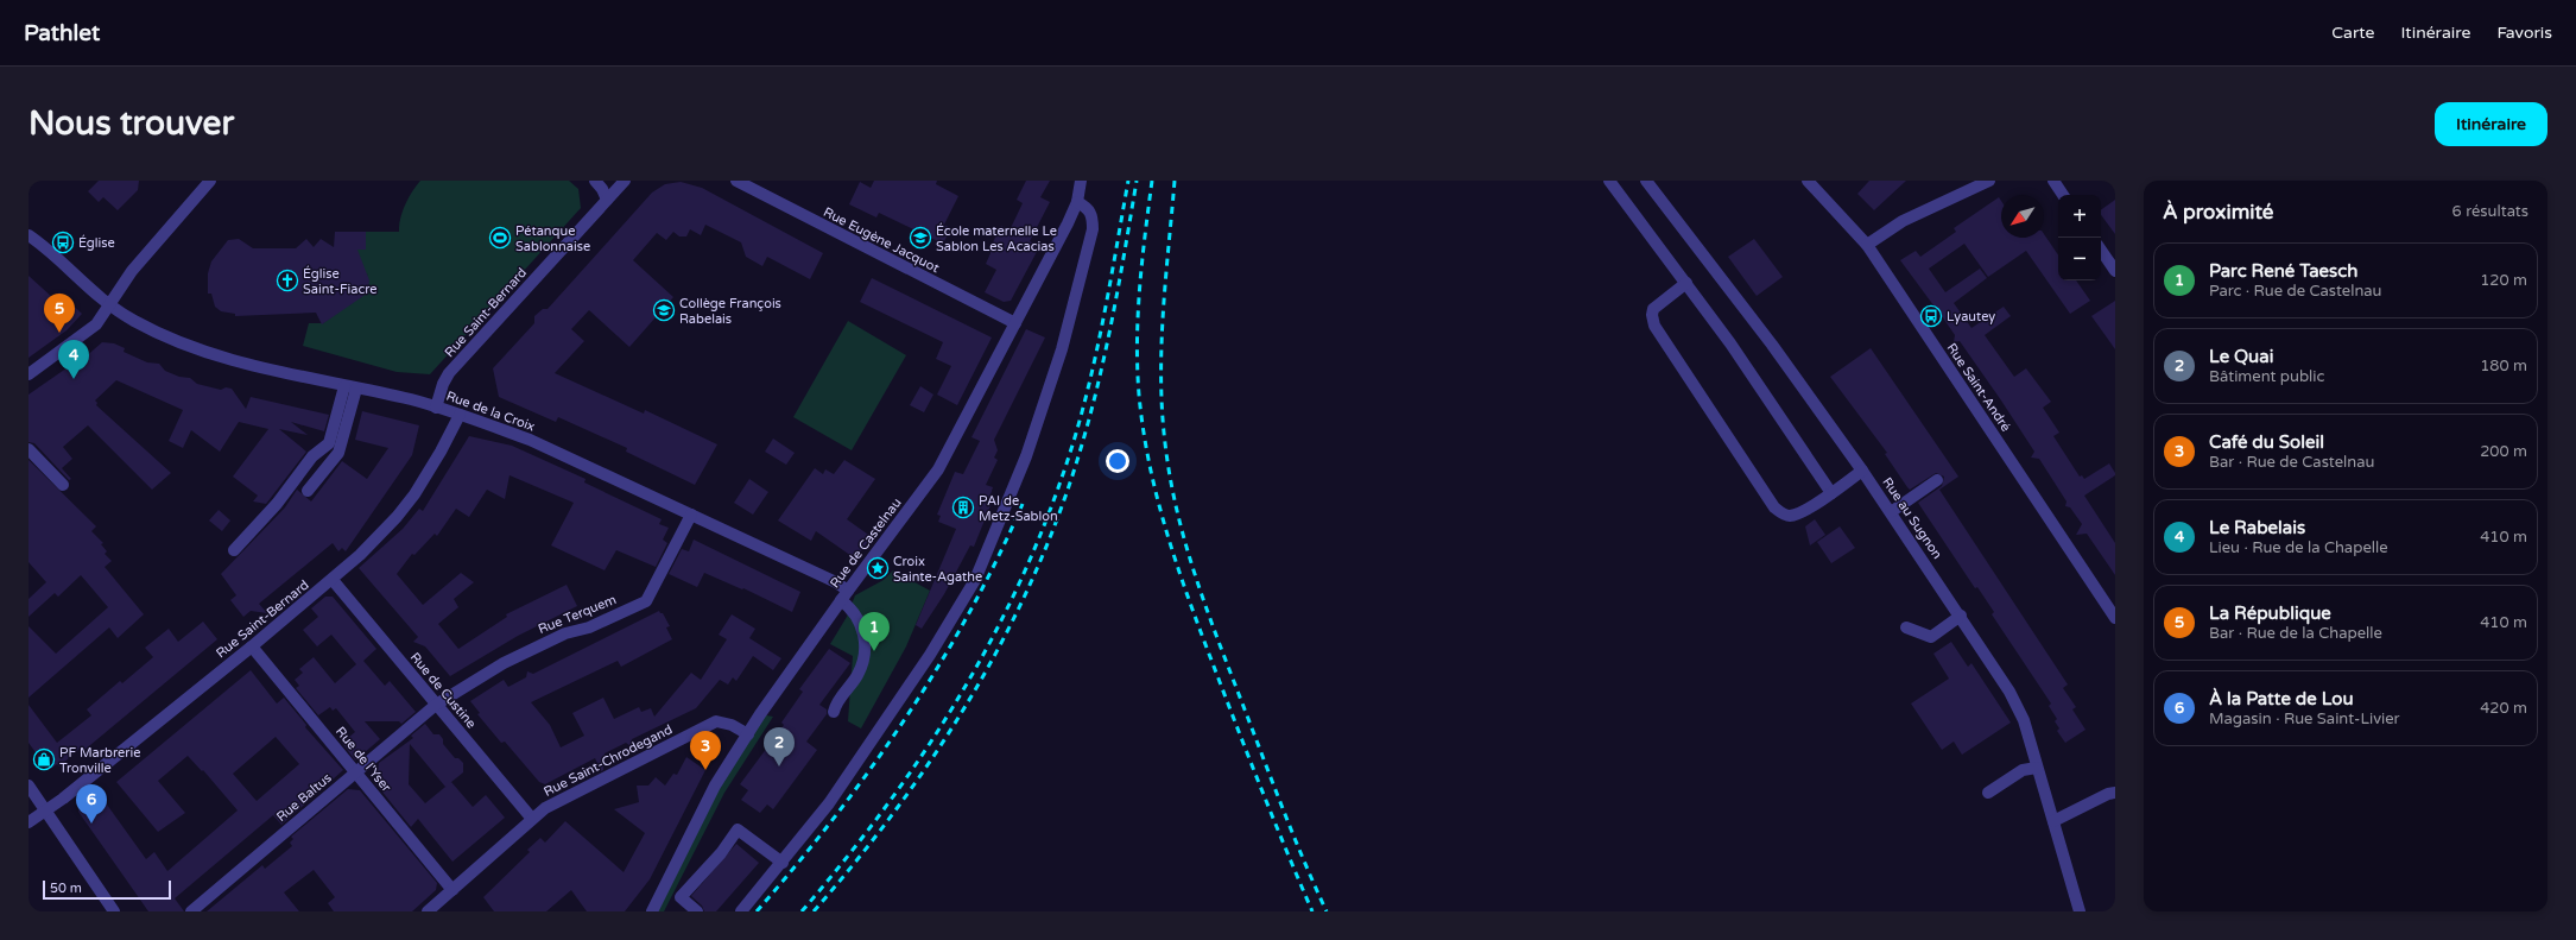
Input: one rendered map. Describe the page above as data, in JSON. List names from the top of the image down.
{
  "streets": {
    "street": [
      "Rue Eugène Jacquot",
      "Rue Saint-Bernard",
      "Rue Saint-André",
      "Rue de la Croix",
      "Rue au Sugnon",
      "Rue de Castelnau",
      "Rue Terquem",
      "Rue de Custine",
      "Rue de l'Yser",
      "Rue Saint-Chrodegand",
      "Rue Baltus"
    ]
  },
  "crossings": [
    ["Rue Eugène Jacquot", "Rue de Castelnau"],
    ["Rue Saint-Bernard", "Rue de la Croix"],
    ["Rue Saint-Bernard", "Rue de Custine"],
    ["Rue Saint-Bernard", "Rue de l'Yser"],
    ["Rue de la Croix", "Rue de Castelnau"],
    ["Rue de la Croix", "Rue Terquem"],
    ["Rue de Castelnau", "Rue Saint-Chrodegand"],
    ["Rue Terquem", "Rue de Custine"],
    ["Rue Terquem", "Rue Baltus"],
    ["Rue de Custine", "Rue Saint-Chrodegand"],
    ["Rue de Custine", "Rue Baltus"],
    ["Rue de l'Yser", "Rue Saint-Chrodegand"],
    ["Rue de l'Yser", "Rue Baltus"]
  ],
  "places": {
    "sports": ["Pétanque Sablonnaise"],
    "school or university": ["École maternelle Le Sablon Les Acacias", "Collège François Rabelais"],
    "bus stop": ["Église", "Lyautey"],
    "church": ["Église Saint-Fiacre"],
    "building": ["PAI de Metz-Sablon"],
    "place": ["Croix Sainte-Agathe"],
    "shop": ["PF Marbrerie Tronville"]
  },
  "scale_bar": "50 m",
  "north": "bottom left",
  "page": {
    "header": "Pathlet",
    "nav": ["Carte", "Itinéraire", "Favoris"],
    "buttons": "Itinéraire",
    "title": "Nous trouver",
    "heading": ["À proximité", "6 résultats"],
    "map_buttons": ["+", "−"],
    "list": [
      {
        "mark": "1",
        "name": "Parc René Taesch",
        "note": "Parc · Rue de Castelnau",
        "value": "120 m"
      },
      {
        "mark": "2",
        "name": "Le Quai",
        "note": "Bâtiment public",
        "value": "180 m"
      },
      {
        "mark": "3",
        "name": "Café du Soleil",
        "note": "Bar · Rue de Castelnau",
        "value": "200 m"
      },
      {
        "mark": "4",
        "name": "Le Rabelais",
        "note": "Lieu · Rue de la Chapelle",
        "value": "410 m"
      },
      {
        "mark": "5",
        "name": "La République",
        "note": "Bar · Rue de la Chapelle",
        "value": "410 m"
      },
      {
        "mark": "6",
        "name": "À la Patte de Lou",
        "note": "Magasin · Rue Saint-Livier",
        "value": "420 m"
      }
    ],
    "pins": [
      "5",
      "4",
      "1",
      "2",
      "3",
      "6"
    ],
    "scale": "50 m"
  }
}
